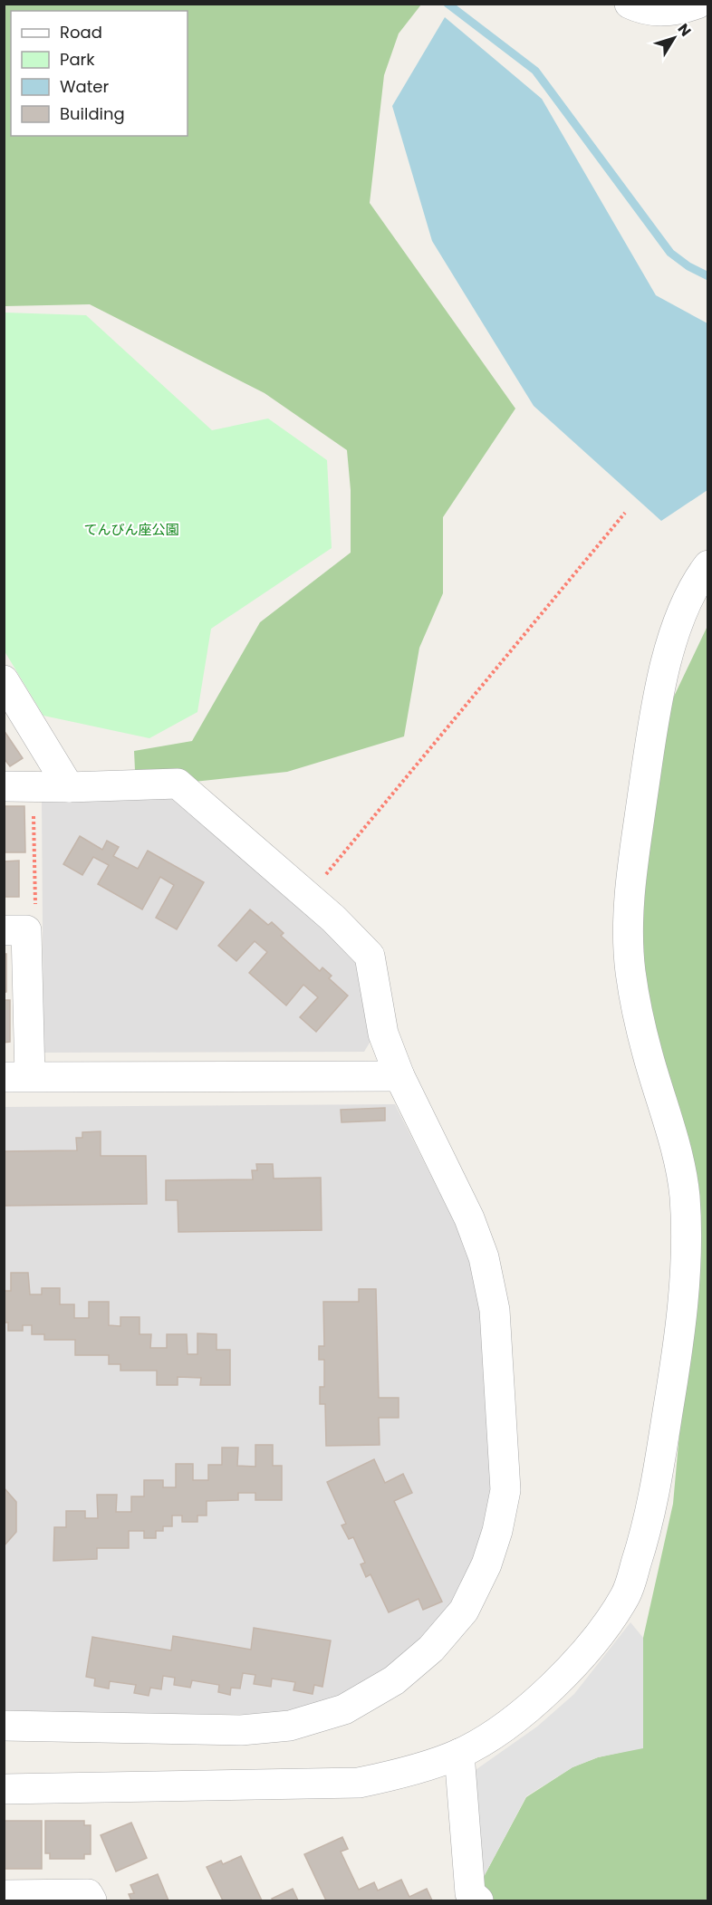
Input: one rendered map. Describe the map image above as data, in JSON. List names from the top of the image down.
{
  "parks": ["てんびん座公園"],
  "legend": [
    "Road",
    "Park",
    "Water",
    "Building"
  ],
  "north": "top right"
}
